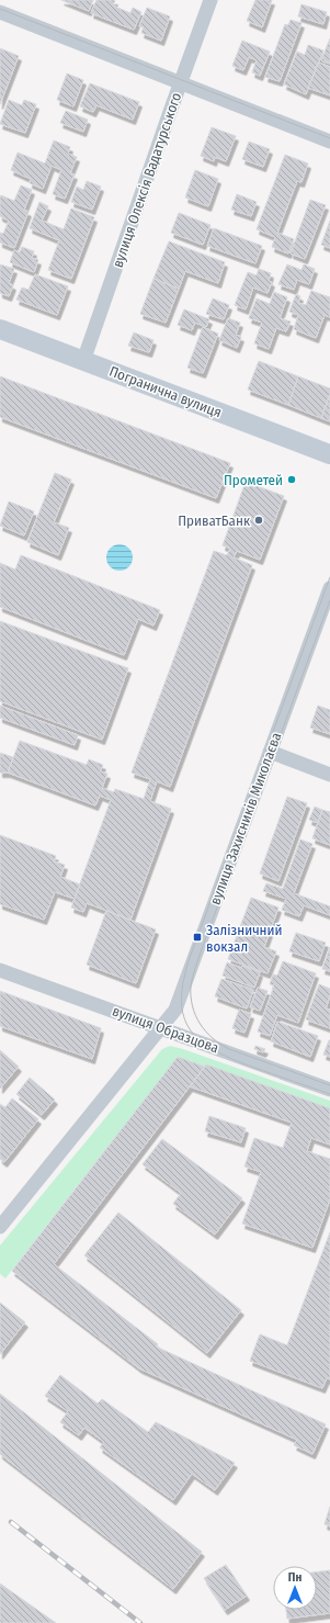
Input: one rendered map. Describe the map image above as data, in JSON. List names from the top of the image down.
{
  "streets": {
    "main road": ["Погранична вулиця"],
    "street": ["вулиця Олексія Вадатурського", "вулиця Захисників Миколаєва", "вулиця Образцова"]
  },
  "crossings": [
    ["вулиця Олексія Вадатурського", "Погранична вулиця"],
    ["вулиця Захисників Миколаєва", "вулиця Образцова"]
  ],
  "places": {
    "other": ["Прометей", "ПриватБанк"],
    "transit": ["Залізничний вокзал"]
  },
  "north": "top"
}
